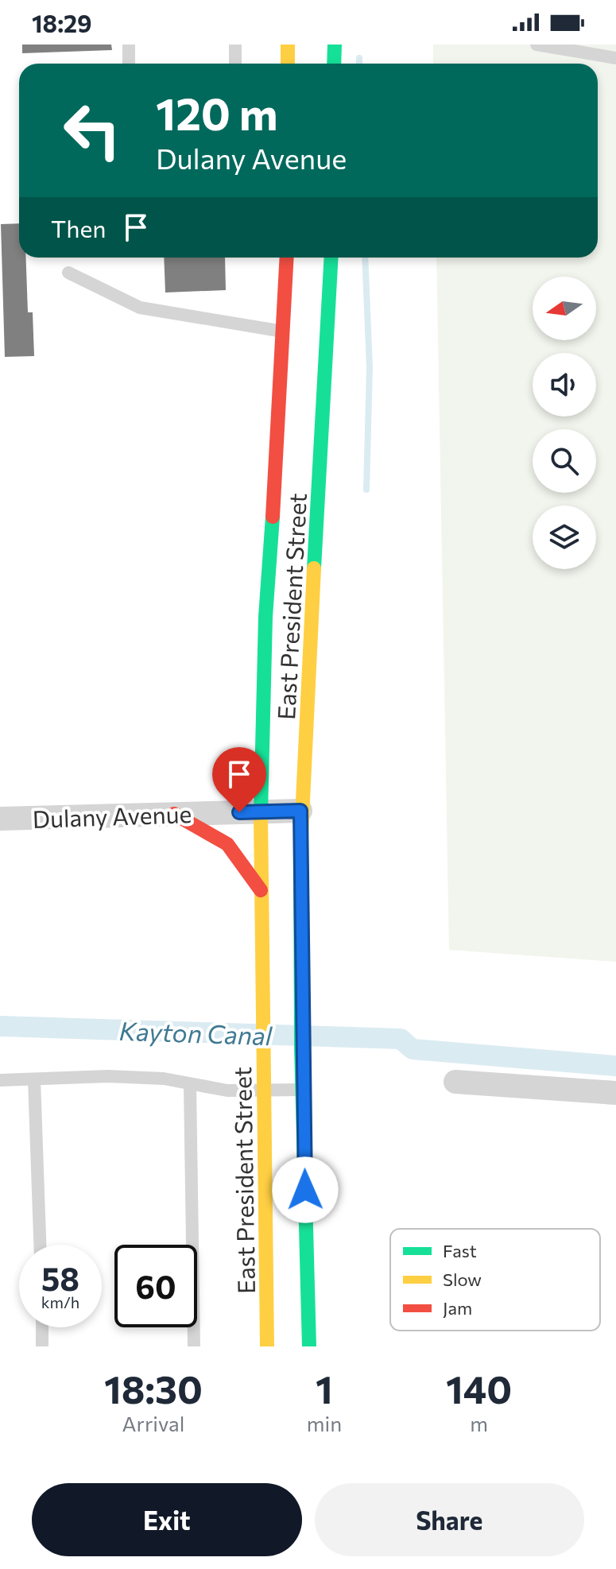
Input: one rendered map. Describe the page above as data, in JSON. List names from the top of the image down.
{
  "streets": {
    "main road": ["East President Street"],
    "street": ["Dulany Avenue"]
  },
  "crossings": [
    ["East President Street", "Dulany Avenue"]
  ],
  "water": ["Kayton Canal"],
  "legend": ["Fast", "Slow", "Jam"],
  "north": "left",
  "page": {
    "status": "18:29",
    "turn": ["120 m", "Dulany Avenue"],
    "then": "Then",
    "speed": "58 km/h",
    "limit": "60",
    "eta": [
      "18:30",
      "Arrival",
      "1",
      "min",
      "140",
      "m"
    ],
    "buttons": ["Exit", "Share"]
  }
}
